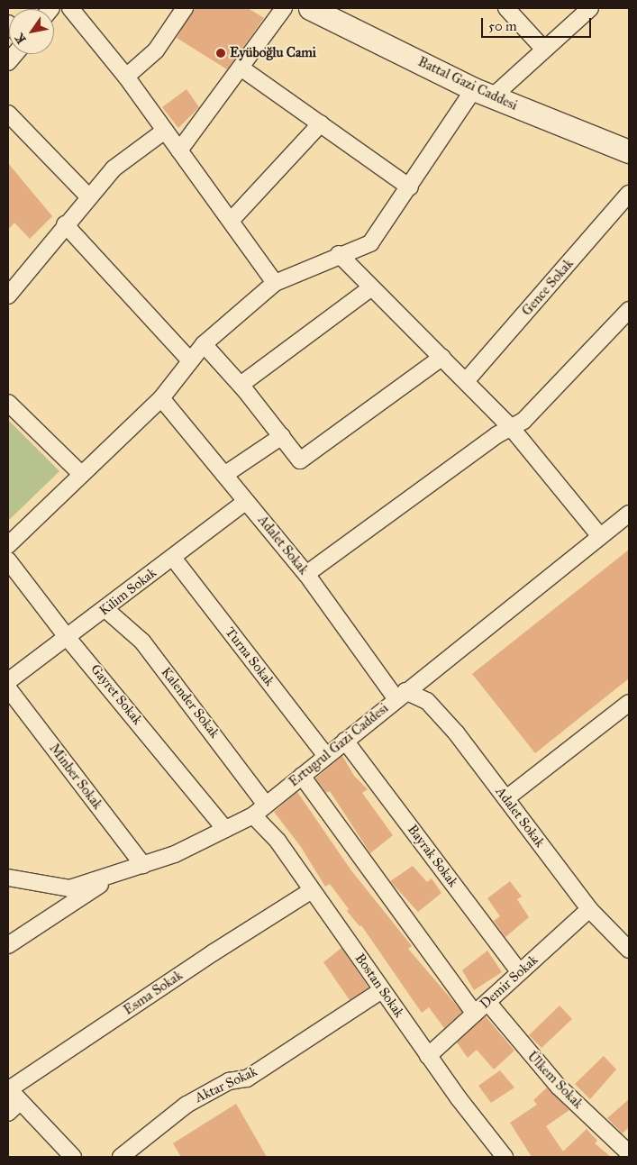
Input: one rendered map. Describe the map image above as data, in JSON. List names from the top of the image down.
{
  "streets": {
    "street": [
      "Battal Gazi Caddesi",
      "Gence Sokak",
      "Adalet Sokak",
      "Kilim Sokak",
      "Turna Sokak",
      "Gayret Sokak",
      "Kalender Sokak",
      "Ertugrul Gazi Caddesi",
      "Minber Sokak",
      "Bayrak Sokak",
      "Demir Sokak",
      "Bostan Sokak",
      "Esma Sokak",
      "Ülkem Sokak",
      "Aktar Sokak"
    ]
  },
  "crossings": [
    ["Adalet Sokak", "Kilim Sokak"],
    ["Adalet Sokak", "Ertugrul Gazi Caddesi"],
    ["Adalet Sokak", "Demir Sokak"],
    ["Kilim Sokak", "Turna Sokak"],
    ["Kilim Sokak", "Gayret Sokak"],
    ["Kilim Sokak", "Kalender Sokak"],
    ["Turna Sokak", "Ertugrul Gazi Caddesi"],
    ["Gayret Sokak", "Ertugrul Gazi Caddesi"],
    ["Kalender Sokak", "Ertugrul Gazi Caddesi"],
    ["Ertugrul Gazi Caddesi", "Minber Sokak"],
    ["Ertugrul Gazi Caddesi", "Bayrak Sokak"],
    ["Ertugrul Gazi Caddesi", "Bostan Sokak"],
    ["Bayrak Sokak", "Demir Sokak"],
    ["Demir Sokak", "Bostan Sokak"],
    ["Demir Sokak", "Ülkem Sokak"],
    ["Bostan Sokak", "Esma Sokak"],
    ["Bostan Sokak", "Aktar Sokak"]
  ],
  "places": ["Eyüboğlu Cami"],
  "scale_bar": "50 m",
  "north": "bottom left"
}
